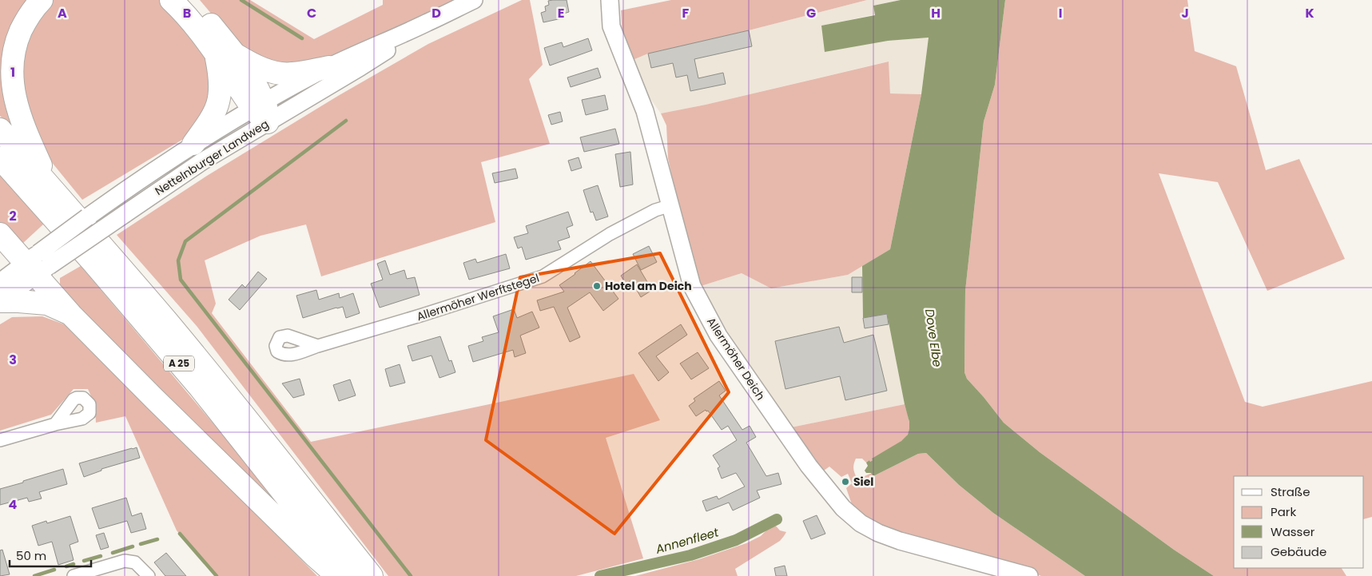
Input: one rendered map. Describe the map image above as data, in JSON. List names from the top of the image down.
{
  "streets": {
    "highway": ["A 25"],
    "street": ["Nettelnburger Landweg", "Allermöher Werftstegel", "Allermöher Deich"]
  },
  "crossings": [
    ["Allermöher Werftstegel", "Allermöher Deich"]
  ],
  "water": ["Dove Elbe", "Annenfleet"],
  "places": ["Hotel am Deich", "Siel"],
  "legend": [
    "Straße",
    "Park",
    "Wasser",
    "Gebäude"
  ],
  "scale_bar": "50 m",
  "grid": {
    "columns": [
      "A",
      "B",
      "C",
      "D",
      "E",
      "F",
      "G",
      "H",
      "I",
      "J",
      "K"
    ],
    "rows": [
      "1",
      "2",
      "3",
      "4"
    ]
  }
}
